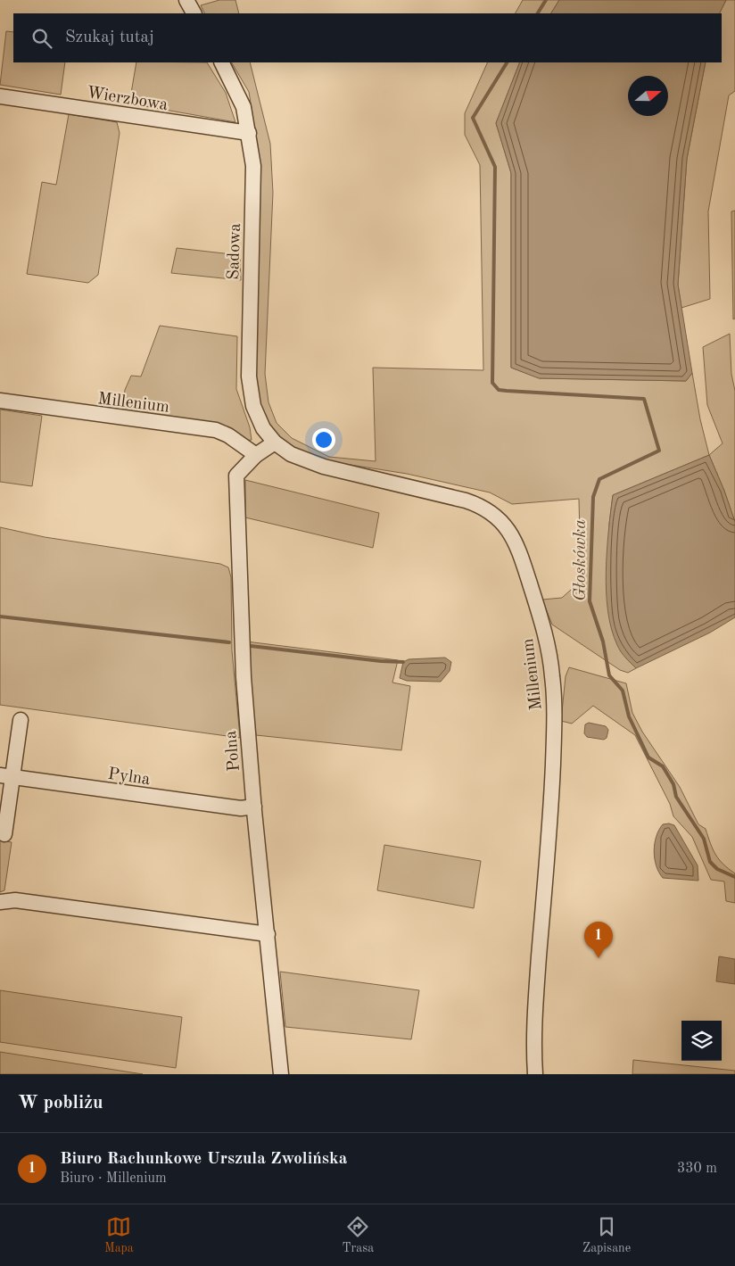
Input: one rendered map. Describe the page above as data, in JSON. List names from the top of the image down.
{
  "streets": {
    "street": [
      "Wierzbowa",
      "Sadowa",
      "Millenium",
      "Polna",
      "Pylna"
    ]
  },
  "crossings": [
    ["Wierzbowa", "Sadowa"],
    ["Sadowa", "Millenium"],
    ["Sadowa", "Polna"],
    ["Millenium", "Polna"],
    ["Polna", "Pylna"]
  ],
  "water": ["Głoskówka"],
  "north": "right",
  "page": {
    "search": "Szukaj tutaj",
    "pins": "1",
    "heading": "W pobliżu",
    "list": [
      {
        "mark": "1",
        "name": "Biuro Rachunkowe Urszula Zwolińska",
        "note": "Biuro · Millenium",
        "value": "330 m"
      }
    ],
    "nav": ["Mapa", "Trasa", "Zapisane"]
  }
}
